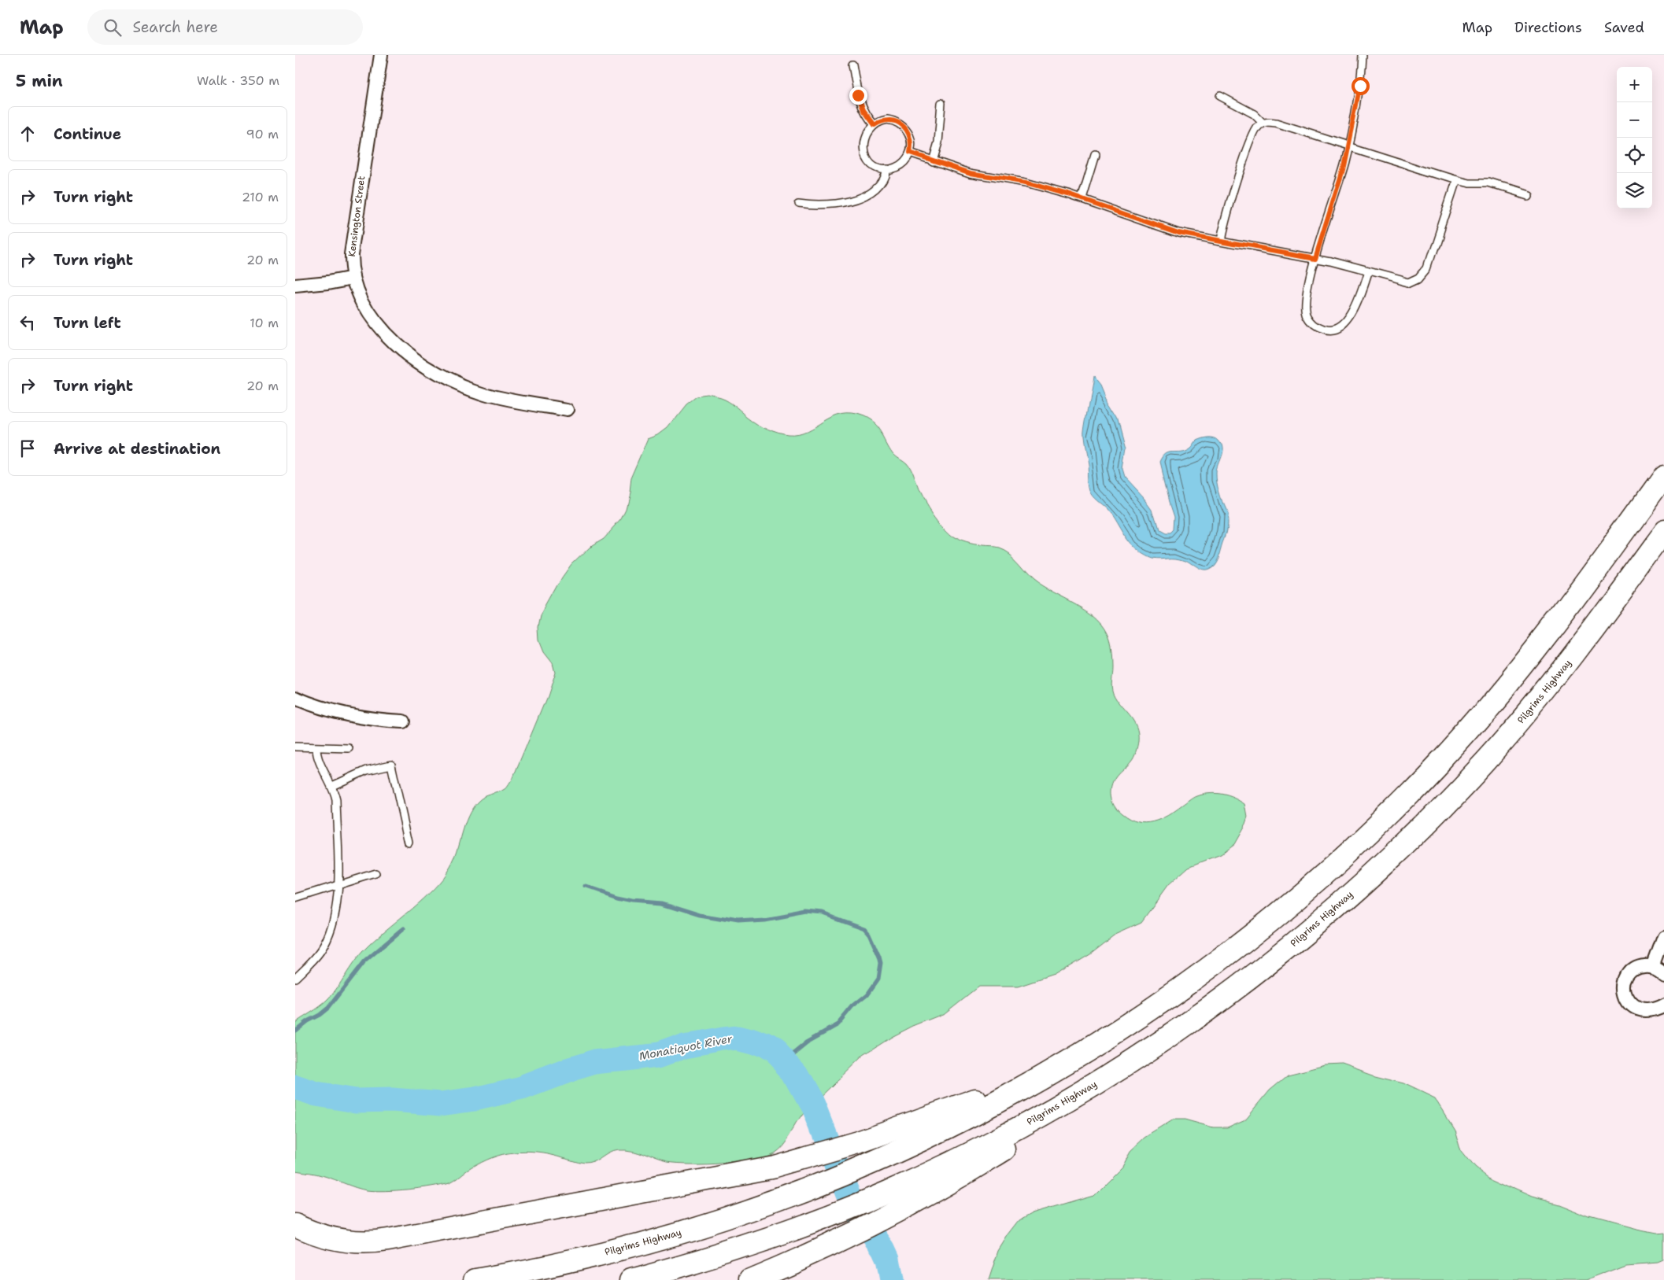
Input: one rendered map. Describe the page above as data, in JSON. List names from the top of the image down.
{
  "streets": {
    "highway": ["Pilgrims Highway"],
    "street": ["Kensington Street"]
  },
  "water": ["Monatiquot River"],
  "page": {
    "header": "Map",
    "search": "Search here",
    "nav": ["Map", "Directions", "Saved"],
    "heading": ["5 min", "Walk · 350 m"],
    "map_buttons": ["+", "−"],
    "list": [
      ["Continue", "90 m"],
      ["Turn right", "210 m"],
      ["Turn right", "20 m"],
      ["Turn left", "10 m"],
      ["Turn right", "20 m"],
      "Arrive at destination"
    ]
  }
}
